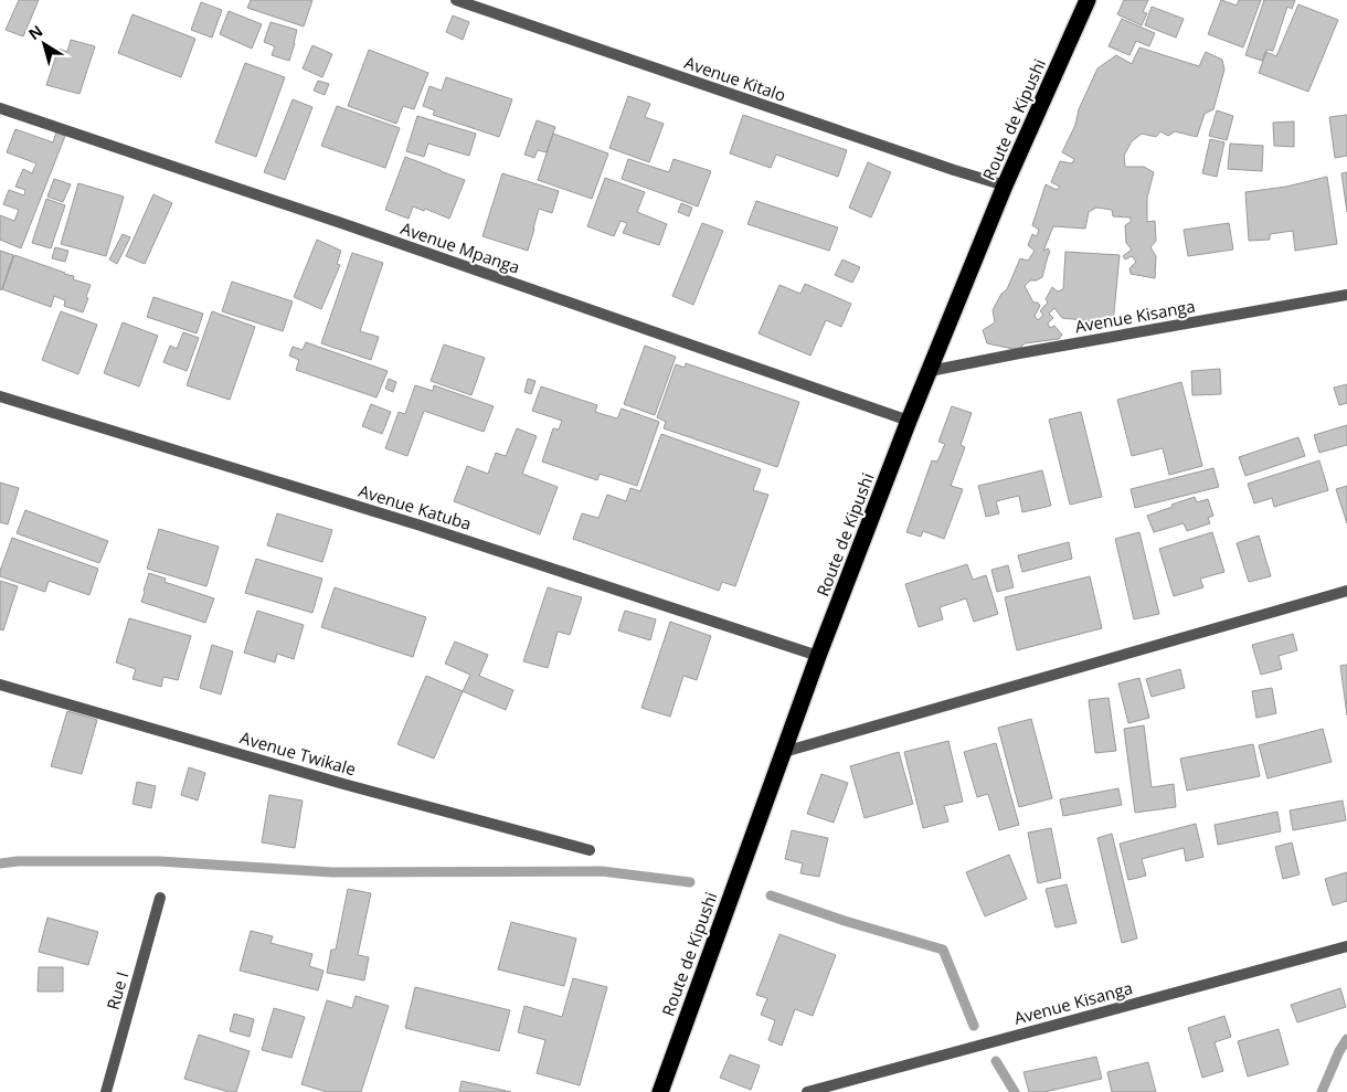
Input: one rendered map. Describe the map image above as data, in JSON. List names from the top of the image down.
{
  "streets": {
    "highway": ["Route de Kipushi"],
    "street": [
      "Avenue Kitalo",
      "Avenue Mpanga",
      "Avenue Kisanga",
      "Avenue Katuba",
      "Avenue Twikale",
      "Rue I"
    ]
  },
  "crossings": [
    ["Avenue Kitalo", "Route de Kipushi"],
    ["Route de Kipushi", "Avenue Mpanga"],
    ["Route de Kipushi", "Avenue Kisanga"],
    ["Route de Kipushi", "Avenue Katuba"]
  ],
  "north": "top left"
}
